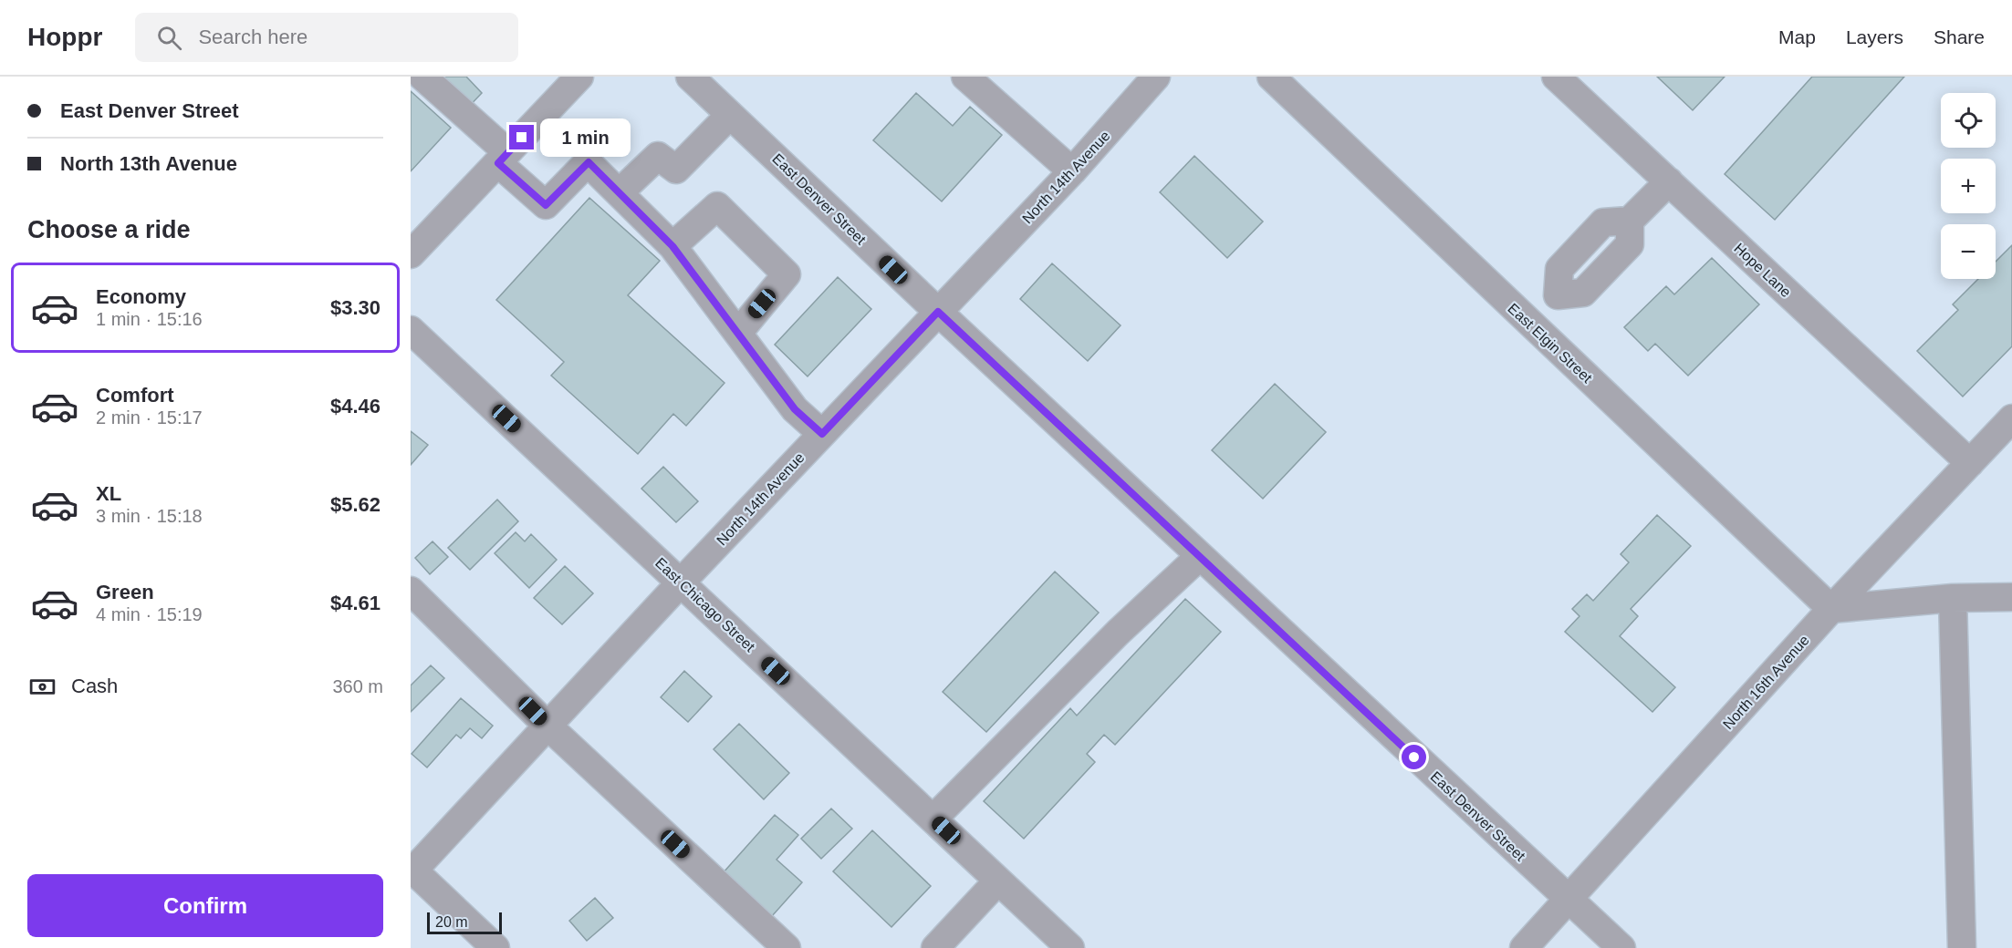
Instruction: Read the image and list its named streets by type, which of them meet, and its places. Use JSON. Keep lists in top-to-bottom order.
{
  "streets": {
    "street": [
      "North 14th Avenue",
      "East Denver Street",
      "Hope Lane",
      "East Elgin Street",
      "East Chicago Street",
      "North 16th Avenue"
    ]
  },
  "crossings": [
    ["North 14th Avenue", "East Denver Street"],
    ["North 14th Avenue", "East Chicago Street"],
    ["East Denver Street", "North 16th Avenue"],
    ["Hope Lane", "North 16th Avenue"],
    ["East Elgin Street", "North 16th Avenue"]
  ],
  "scale_bar": "20 m",
  "page": {
    "header": "Hoppr",
    "search": "Search here",
    "nav": ["Map", "Layers", "Share"],
    "banner": ["East Denver Street", "North 13th Avenue"],
    "map_buttons": ["+", "−"],
    "bubble": "1 min",
    "heading": "Choose a ride",
    "list": [
      {
        "name": "Economy",
        "note": "1 min · 15:16",
        "value": "$3.30"
      },
      {
        "name": "Comfort",
        "note": "2 min · 15:17",
        "value": "$4.46"
      },
      {
        "name": "XL",
        "note": "3 min · 15:18",
        "value": "$5.62"
      },
      {
        "name": "Green",
        "note": "4 min · 15:19",
        "value": "$4.61"
      }
    ],
    "pay": ["Cash", "360 m"],
    "buttons": "Confirm",
    "scale": "20 m"
  }
}
